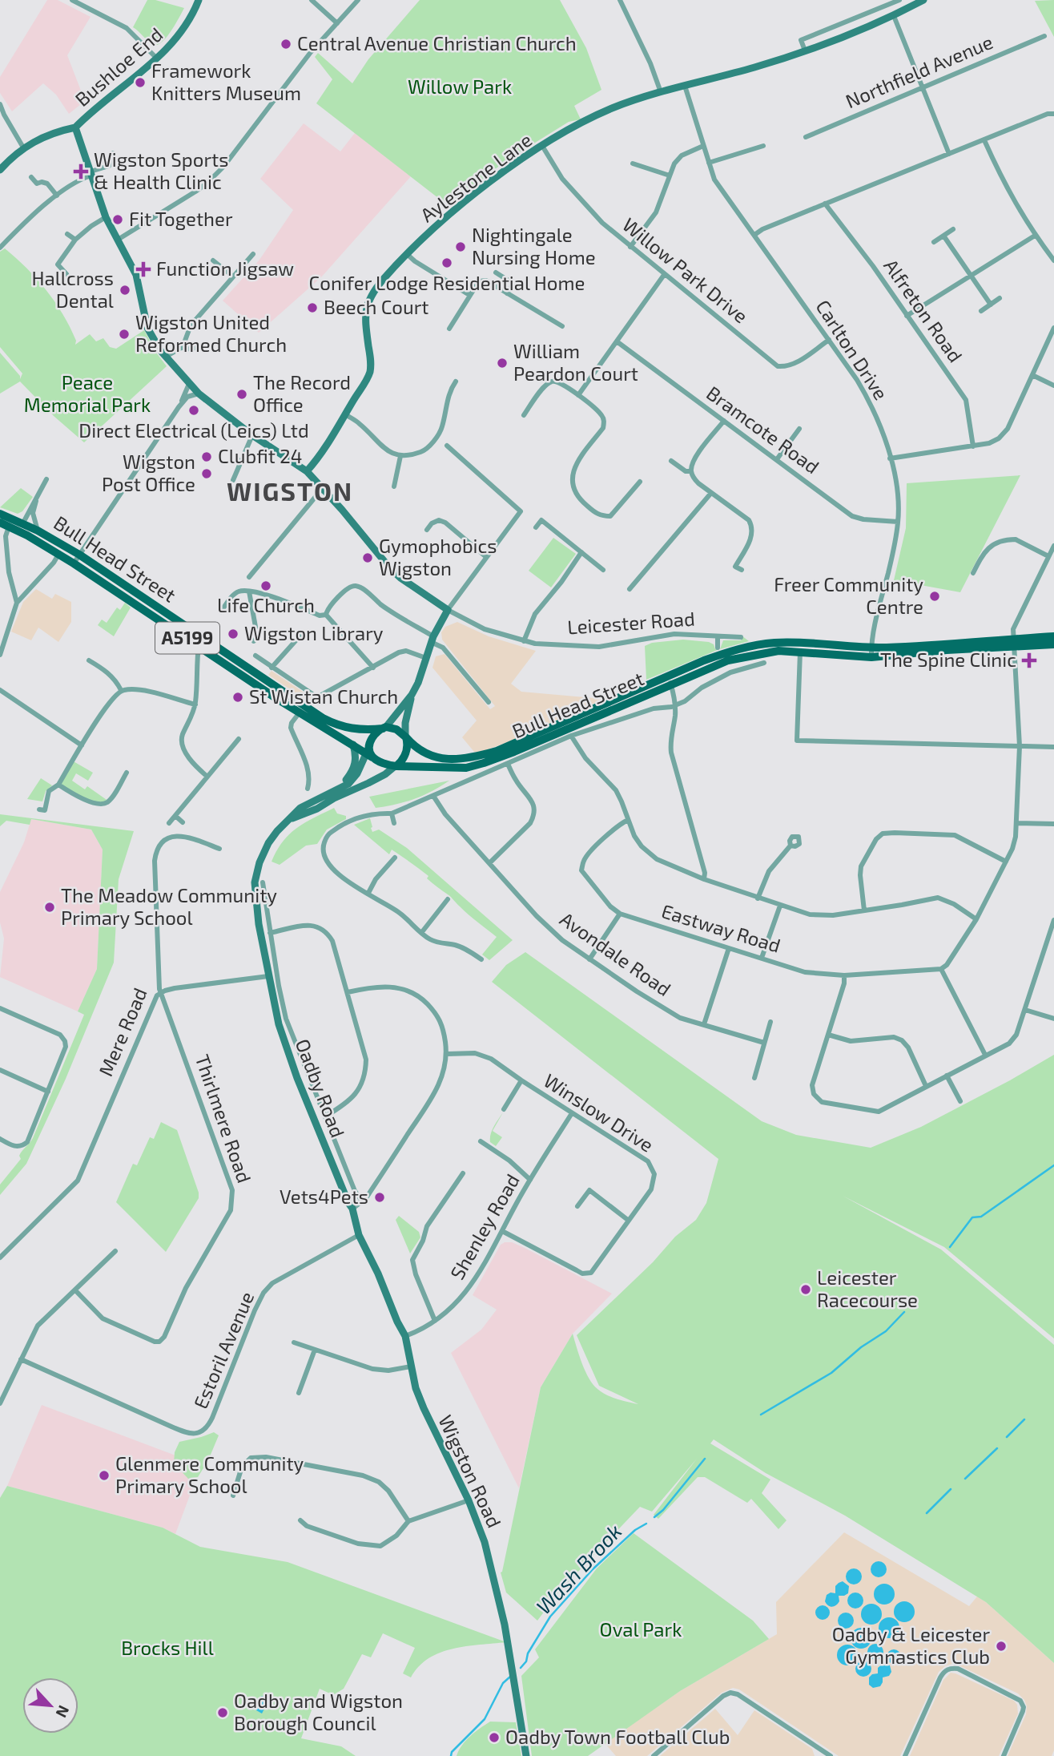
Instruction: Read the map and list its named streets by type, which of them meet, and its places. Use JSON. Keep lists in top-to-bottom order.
{
  "streets": {
    "main road": [
      "Bushloe End",
      "Aylestone Lane",
      "Bull Head Street",
      "Leicester Road",
      "A5199",
      "Oadby Road",
      "Wigston Road"
    ],
    "street": [
      "Northfield Avenue",
      "Willow Park Drive",
      "Alfreton Road",
      "Carlton Drive",
      "Bramcote Road",
      "Eastway Road",
      "Avondale Road",
      "Mere Road",
      "Winslow Drive",
      "Thirlmere Road",
      "Shenley Road",
      "Estoril Avenue"
    ]
  },
  "crossings": [
    ["Bushloe End", "Leicester Road"],
    ["Aylestone Lane", "Willow Park Drive"],
    ["Aylestone Lane", "Carlton Drive"],
    ["Aylestone Lane", "Leicester Road"],
    ["Willow Park Drive", "Carlton Drive"],
    ["Carlton Drive", "Bramcote Road"],
    ["Carlton Drive", "Bull Head Street"],
    ["Bull Head Street", "Oadby Road"],
    ["Mere Road", "Thirlmere Road"],
    ["Oadby Road", "Shenley Road"],
    ["Oadby Road", "Estoril Avenue"],
    ["Oadby Road", "Wigston Road"],
    ["Winslow Drive", "Shenley Road"]
  ],
  "districts": ["WIGSTON"],
  "water": ["Wash Brook"],
  "parks": [
    "Willow Park",
    "Peace Memorial Park",
    "Oval Park",
    "Brocks Hill"
  ],
  "places": {
    "other": [
      "Central Avenue Christian Church",
      "Framework Knitters Museum",
      "Fit Together",
      "Nightingale Nursing Home",
      "Conifer Lodge Residential Home",
      "Hallcross Dental",
      "Beech Court",
      "Wigston United Reformed Church",
      "William Peardon Court",
      "The Record Office",
      "Direct Electrical (Leics) Ltd",
      "Clubfit 24",
      "Wigston Post Office",
      "Gymophobics Wigston",
      "Life Church",
      "Freer Community Centre",
      "Wigston Library",
      "St Wistan Church",
      "The Meadow Community Primary School",
      "Vets4Pets",
      "Leicester Racecourse",
      "Glenmere Community Primary School",
      "Oadby & Leicester Gymnastics Club",
      "Oadby and Wigston Borough Council",
      "Oadby Town Football Club"
    ],
    "health": ["Wigston Sports & Health Clinic", "Function Jigsaw", "The Spine Clinic"]
  },
  "north": "bottom right"
}
